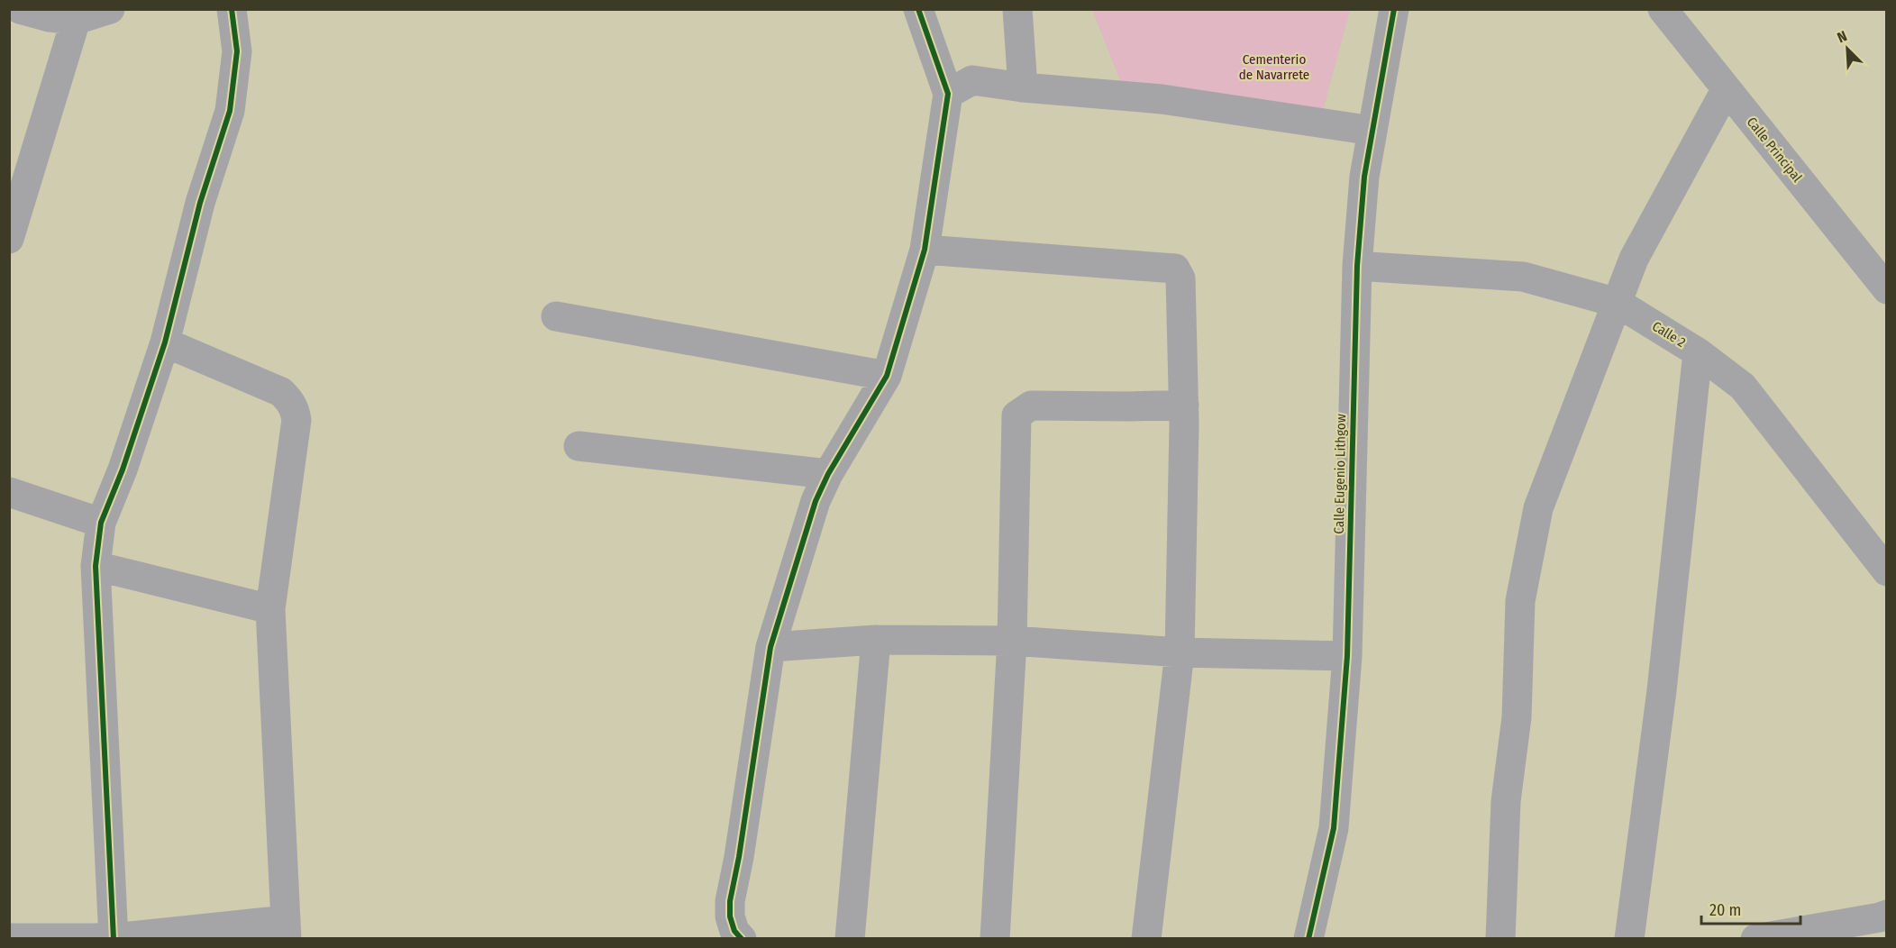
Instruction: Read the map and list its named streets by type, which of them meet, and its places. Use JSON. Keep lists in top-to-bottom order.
{
  "streets": {
    "street": ["Calle Principal", "Calle 2", "Calle Eugenio Lithgow"]
  },
  "crossings": [
    ["Calle 2", "Calle Eugenio Lithgow"]
  ],
  "parks": ["Cementerio de Navarrete"],
  "scale_bar": "20 m",
  "north": "top left"
}
